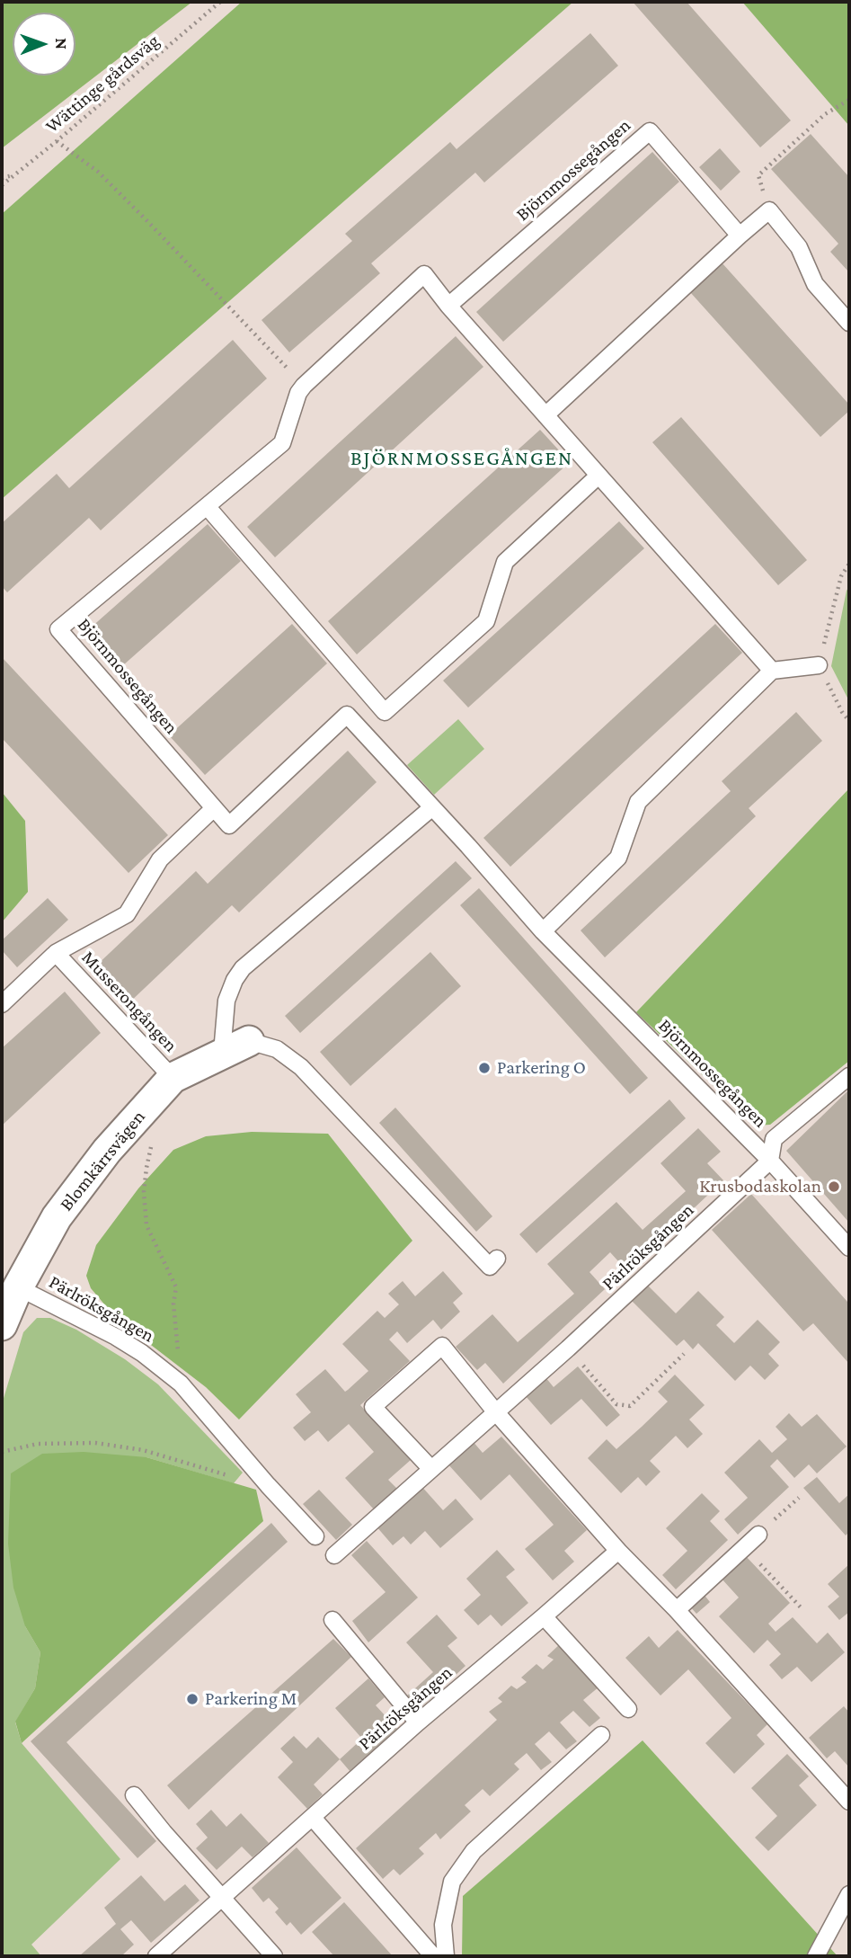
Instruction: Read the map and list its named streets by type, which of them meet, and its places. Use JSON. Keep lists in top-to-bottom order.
{
  "streets": {
    "street": ["Blomkärrsvägen"],
    "lane": ["Björnmossegången", "Musserongången", "Pärlröksgången"],
    "path": ["Wättinge gårdsväg"]
  },
  "crossings": [
    ["Björnmossegången", "Pärlröksgången"],
    ["Musserongången", "Blomkärrsvägen"],
    ["Blomkärrsvägen", "Pärlröksgången"]
  ],
  "districts": ["BJÖRNMOSSEGÅNGEN"],
  "places": ["Parkering O", "Krusbodaskolan", "Parkering M"],
  "north": "right"
}
